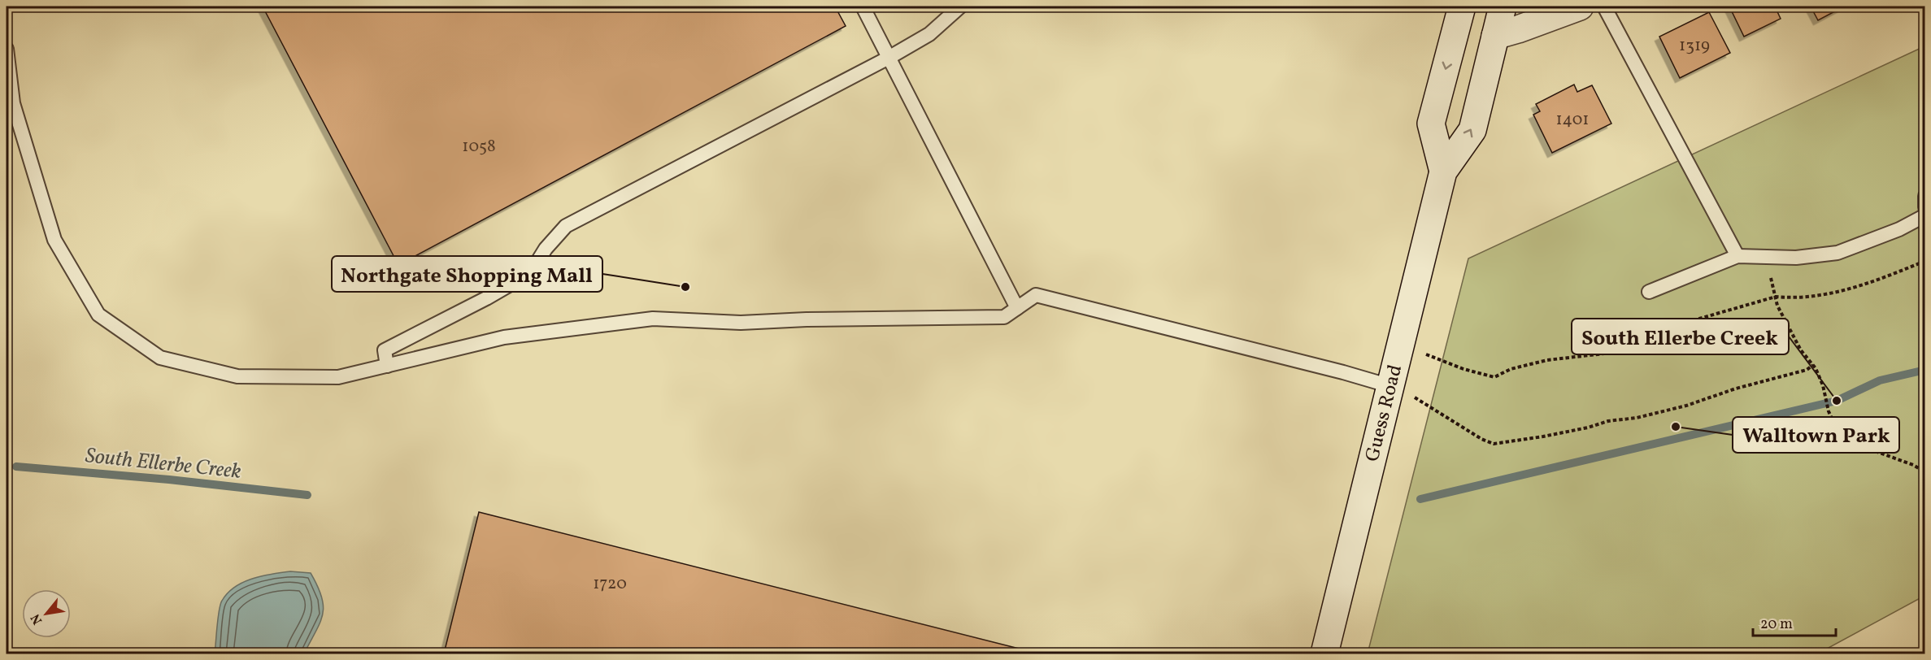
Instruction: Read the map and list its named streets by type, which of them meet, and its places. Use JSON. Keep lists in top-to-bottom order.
{
  "streets": {
    "main road": ["Guess Road"]
  },
  "water": ["South Ellerbe Creek"],
  "places": ["Northgate Shopping Mall", "South Ellerbe Creek", "Walltown Park"],
  "house_numbers": [
    "1319",
    "1401",
    "1058",
    "1720"
  ],
  "scale_bar": "20 m",
  "north": "bottom left"
}
